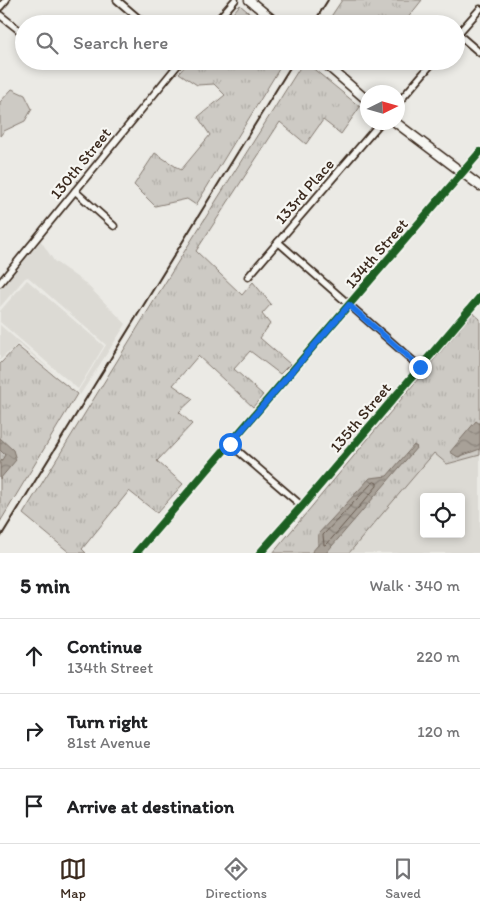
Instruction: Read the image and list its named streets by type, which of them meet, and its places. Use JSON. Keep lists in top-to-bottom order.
{
  "streets": {
    "street": [
      "130th Street",
      "133rd Place",
      "134th Street",
      "135th Street"
    ]
  },
  "north": "right",
  "page": {
    "search": "Search here",
    "heading": ["5 min", "Walk · 340 m"],
    "list": [
      ["Continue", "134th Street", "220 m"],
      ["Turn right", "81st Avenue", "120 m"],
      "Arrive at destination"
    ],
    "nav": ["Map", "Directions", "Saved"]
  }
}
